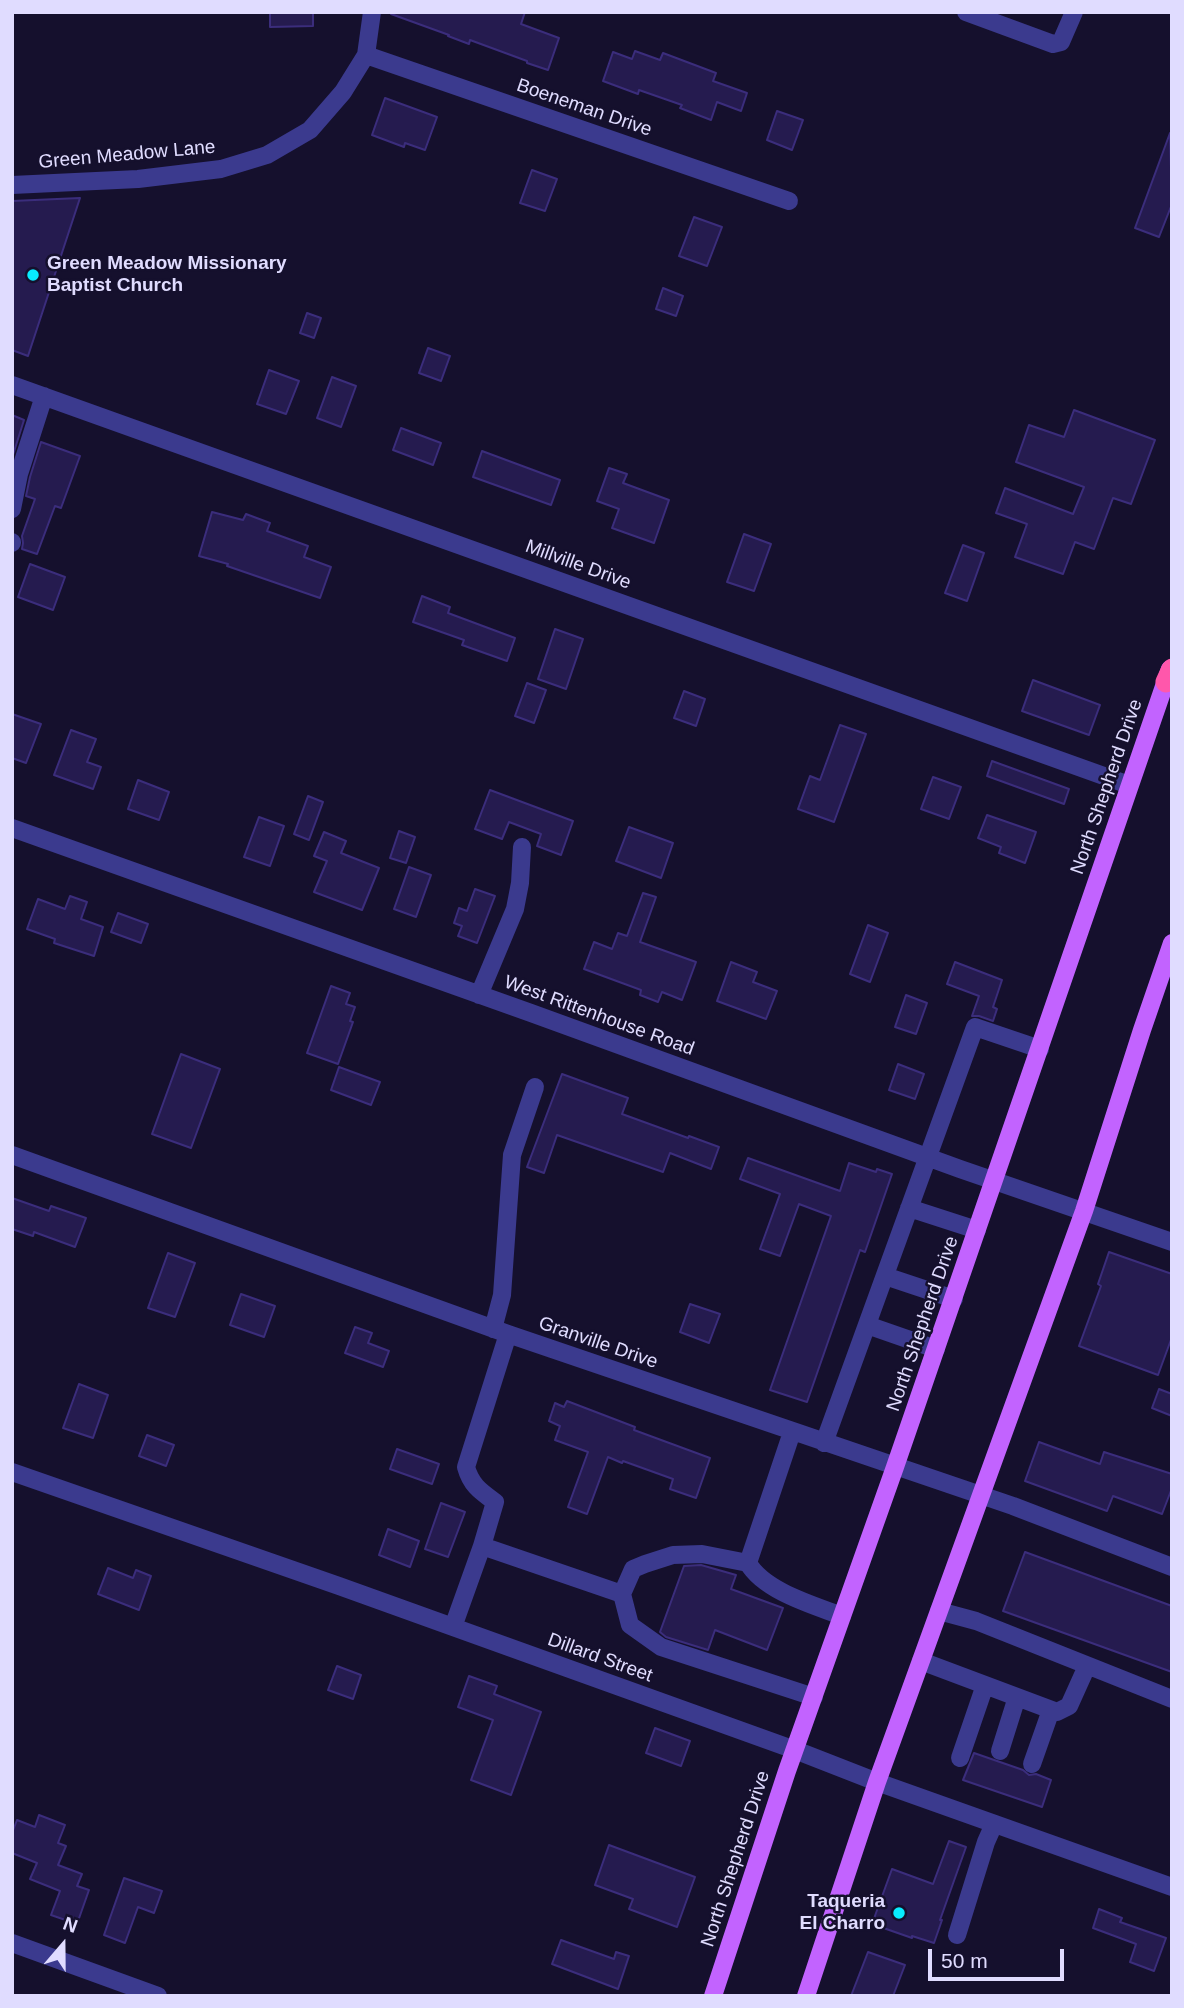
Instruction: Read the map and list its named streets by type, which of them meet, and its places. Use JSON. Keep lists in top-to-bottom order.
{
  "streets": {
    "main road": ["North Shepherd Drive"],
    "street": [
      "Boeneman Drive",
      "Green Meadow Lane",
      "Millville Drive",
      "West Rittenhouse Road",
      "Granville Drive",
      "Dillard Street"
    ]
  },
  "crossings": [
    ["Boeneman Drive", "Green Meadow Lane"],
    ["Millville Drive", "North Shepherd Drive"],
    ["North Shepherd Drive", "West Rittenhouse Road"],
    ["North Shepherd Drive", "Granville Drive"],
    ["North Shepherd Drive", "Dillard Street"]
  ],
  "places": ["Green Meadow Missionary Baptist Church", "Taqueria El Charro"],
  "scale_bar": "50 m",
  "north": "top"
}
